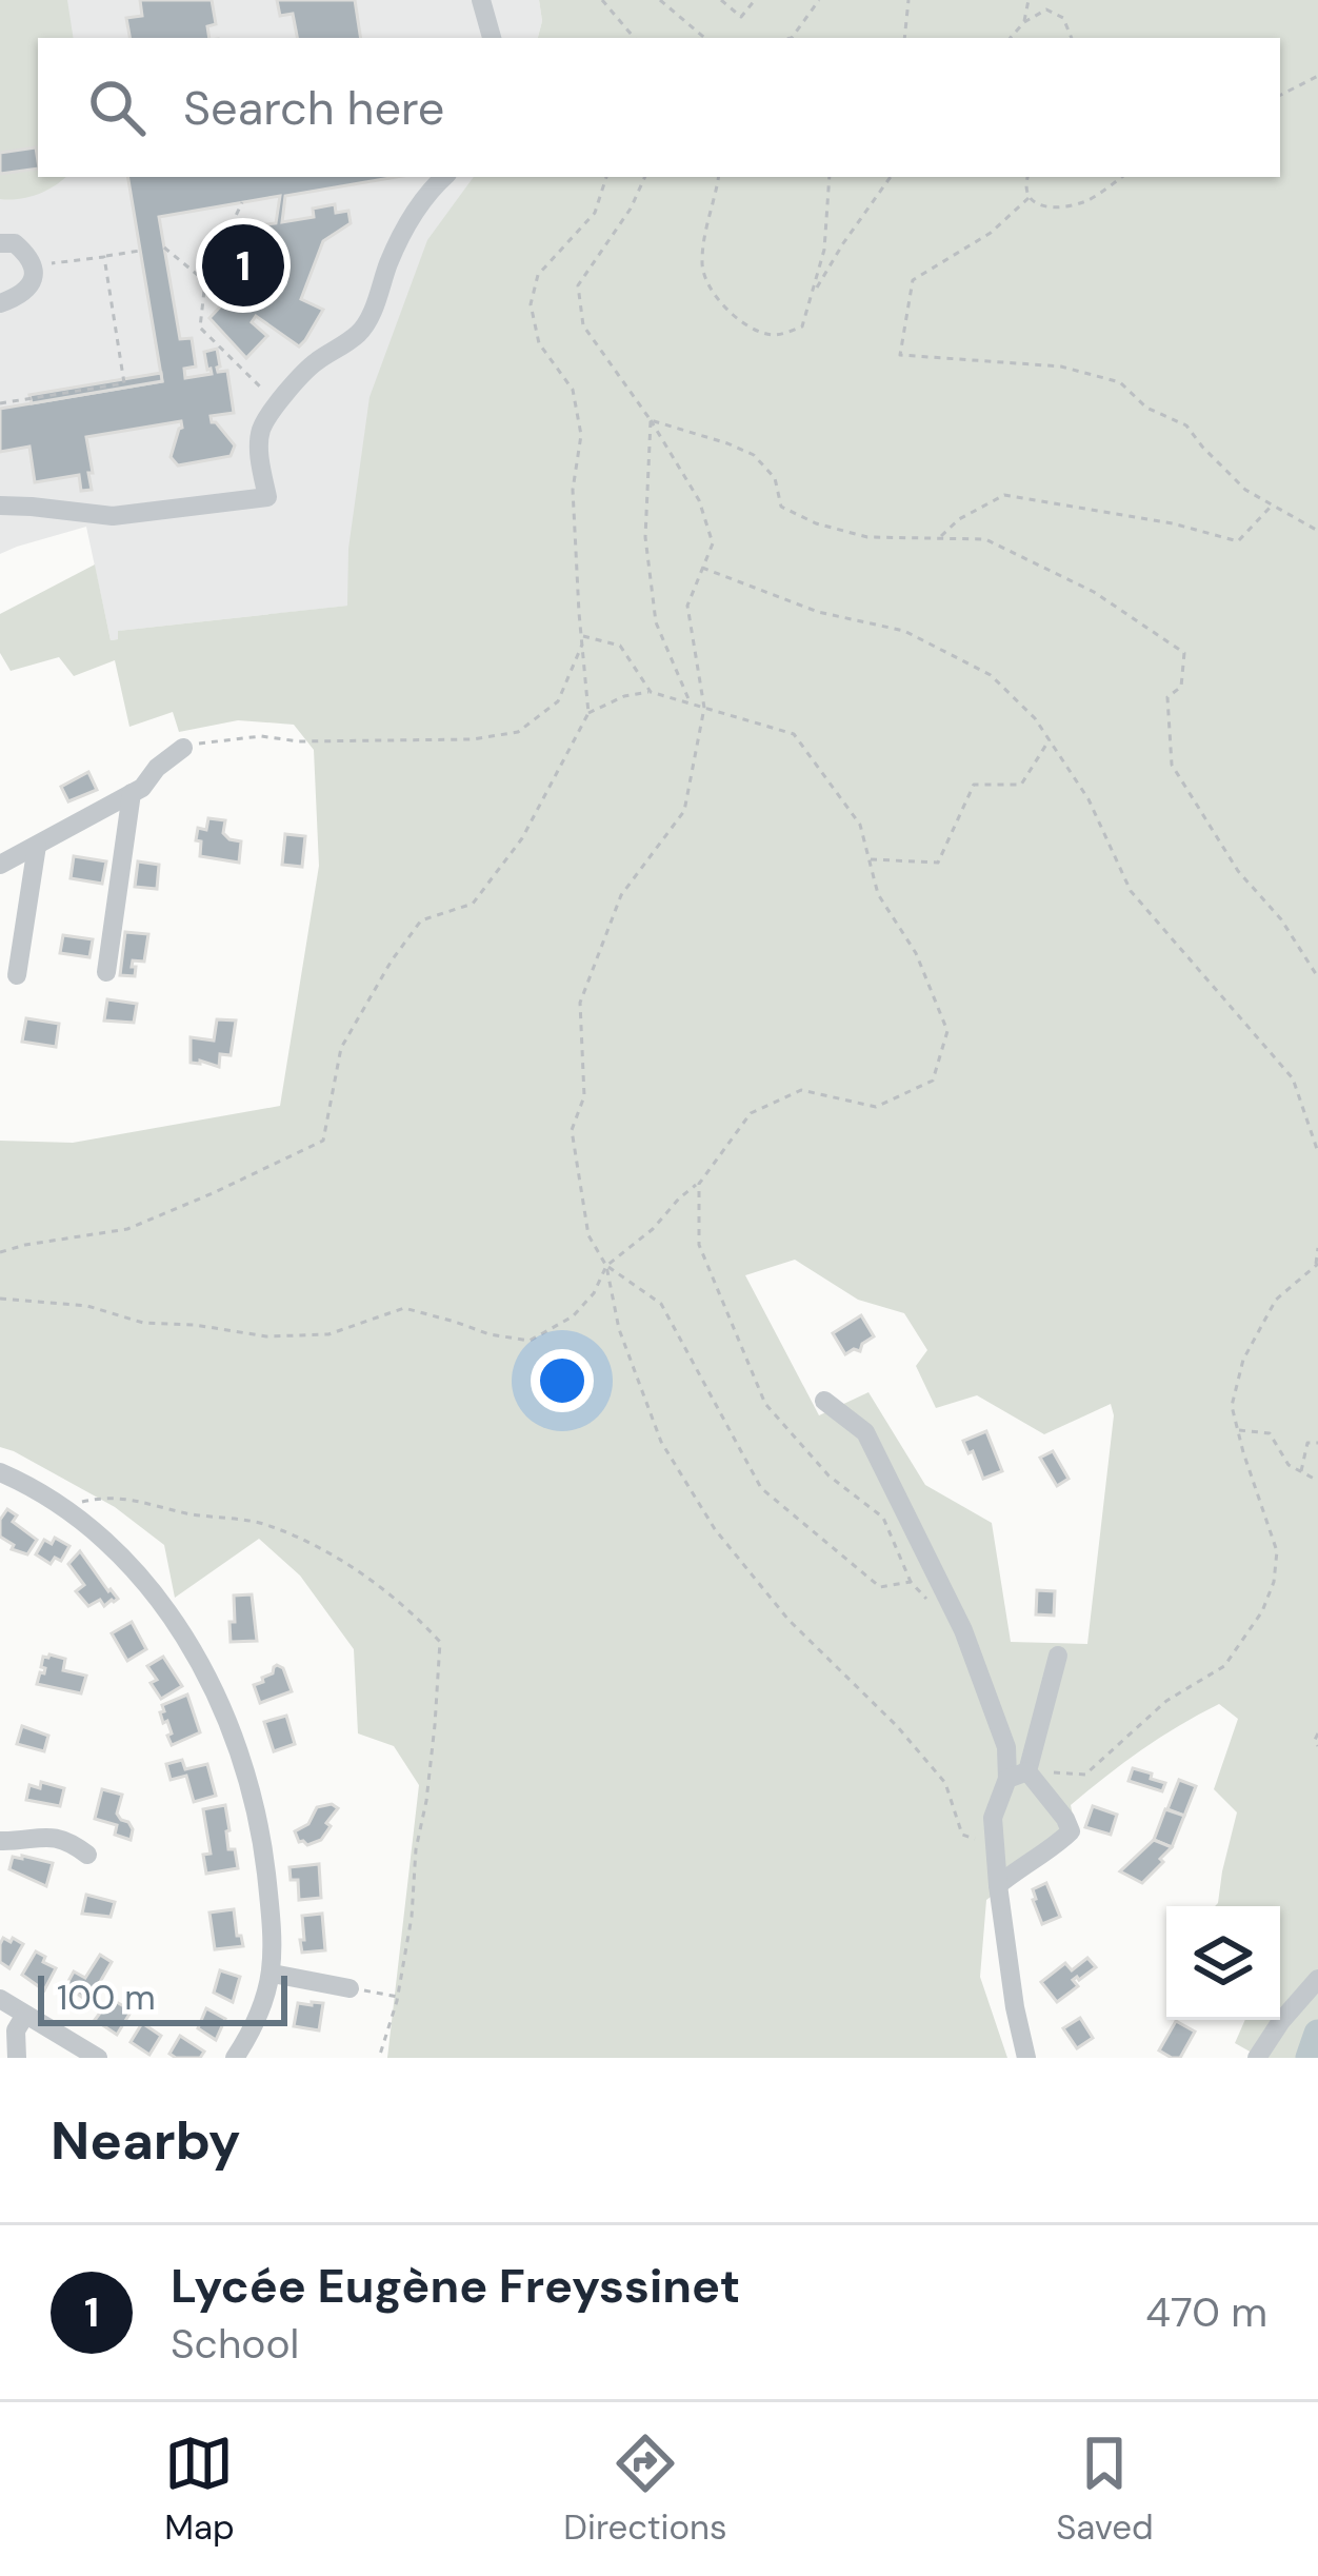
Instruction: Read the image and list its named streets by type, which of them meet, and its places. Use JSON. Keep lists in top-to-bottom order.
{
  "scale_bar": "100 m",
  "page": {
    "search": "Search here",
    "pins": "1",
    "scale": "100 m",
    "heading": "Nearby",
    "list": [
      {
        "mark": "1",
        "name": "Lycée Eugène Freyssinet",
        "note": "School",
        "value": "470 m"
      }
    ],
    "nav": ["Map", "Directions", "Saved"]
  }
}
